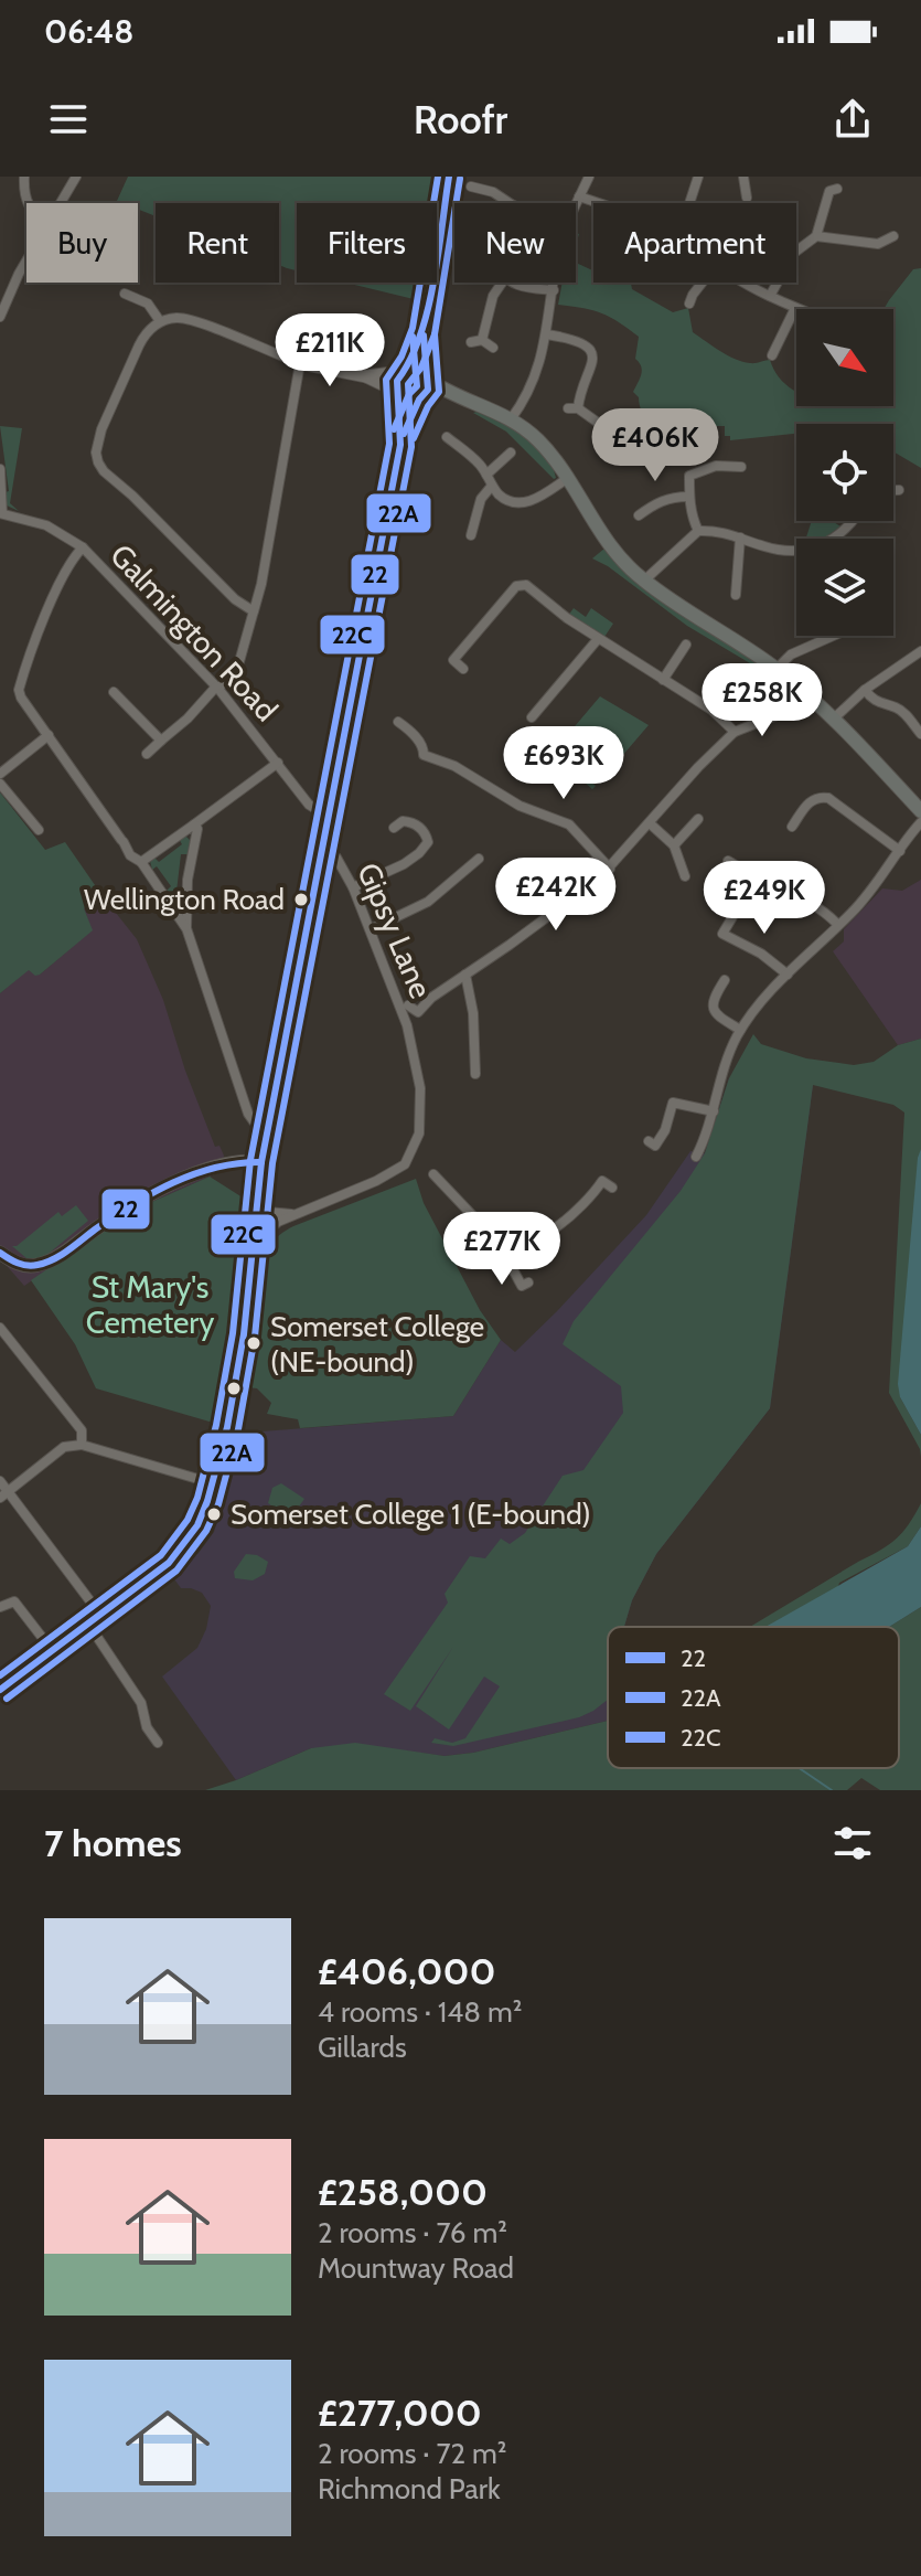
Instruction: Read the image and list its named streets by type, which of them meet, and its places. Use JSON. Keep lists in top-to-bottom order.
{
  "streets": {
    "street": ["Galmington Road", "Gipsy Lane"]
  },
  "parks": ["St Mary's Cemetery"],
  "places": ["Wellington Road", "Somerset College (NE-bound)", "Somerset College 1 (E-bound)"],
  "lines": ["transit line 22", "transit line 22C", "transit line 22A"],
  "legend": ["22", "22A", "22C"],
  "north": "bottom right",
  "page": {
    "status": "06:48",
    "header": "Roofr",
    "chip": [
      "Buy",
      "Rent",
      "Filters",
      "New",
      "Apartment"
    ],
    "price": [
      "£211K",
      "£406K",
      "£258K",
      "£693K",
      "£242K",
      "£249K",
      "£277K"
    ],
    "heading": "7 homes",
    "list": [
      {
        "name": "£406,000",
        "note": "4 rooms · 148 m² · Gillards"
      },
      {
        "name": "£258,000",
        "note": "2 rooms · 76 m² · Mountway Road"
      },
      {
        "name": "£277,000",
        "note": "2 rooms · 72 m² · Richmond Park"
      }
    ]
  }
}
